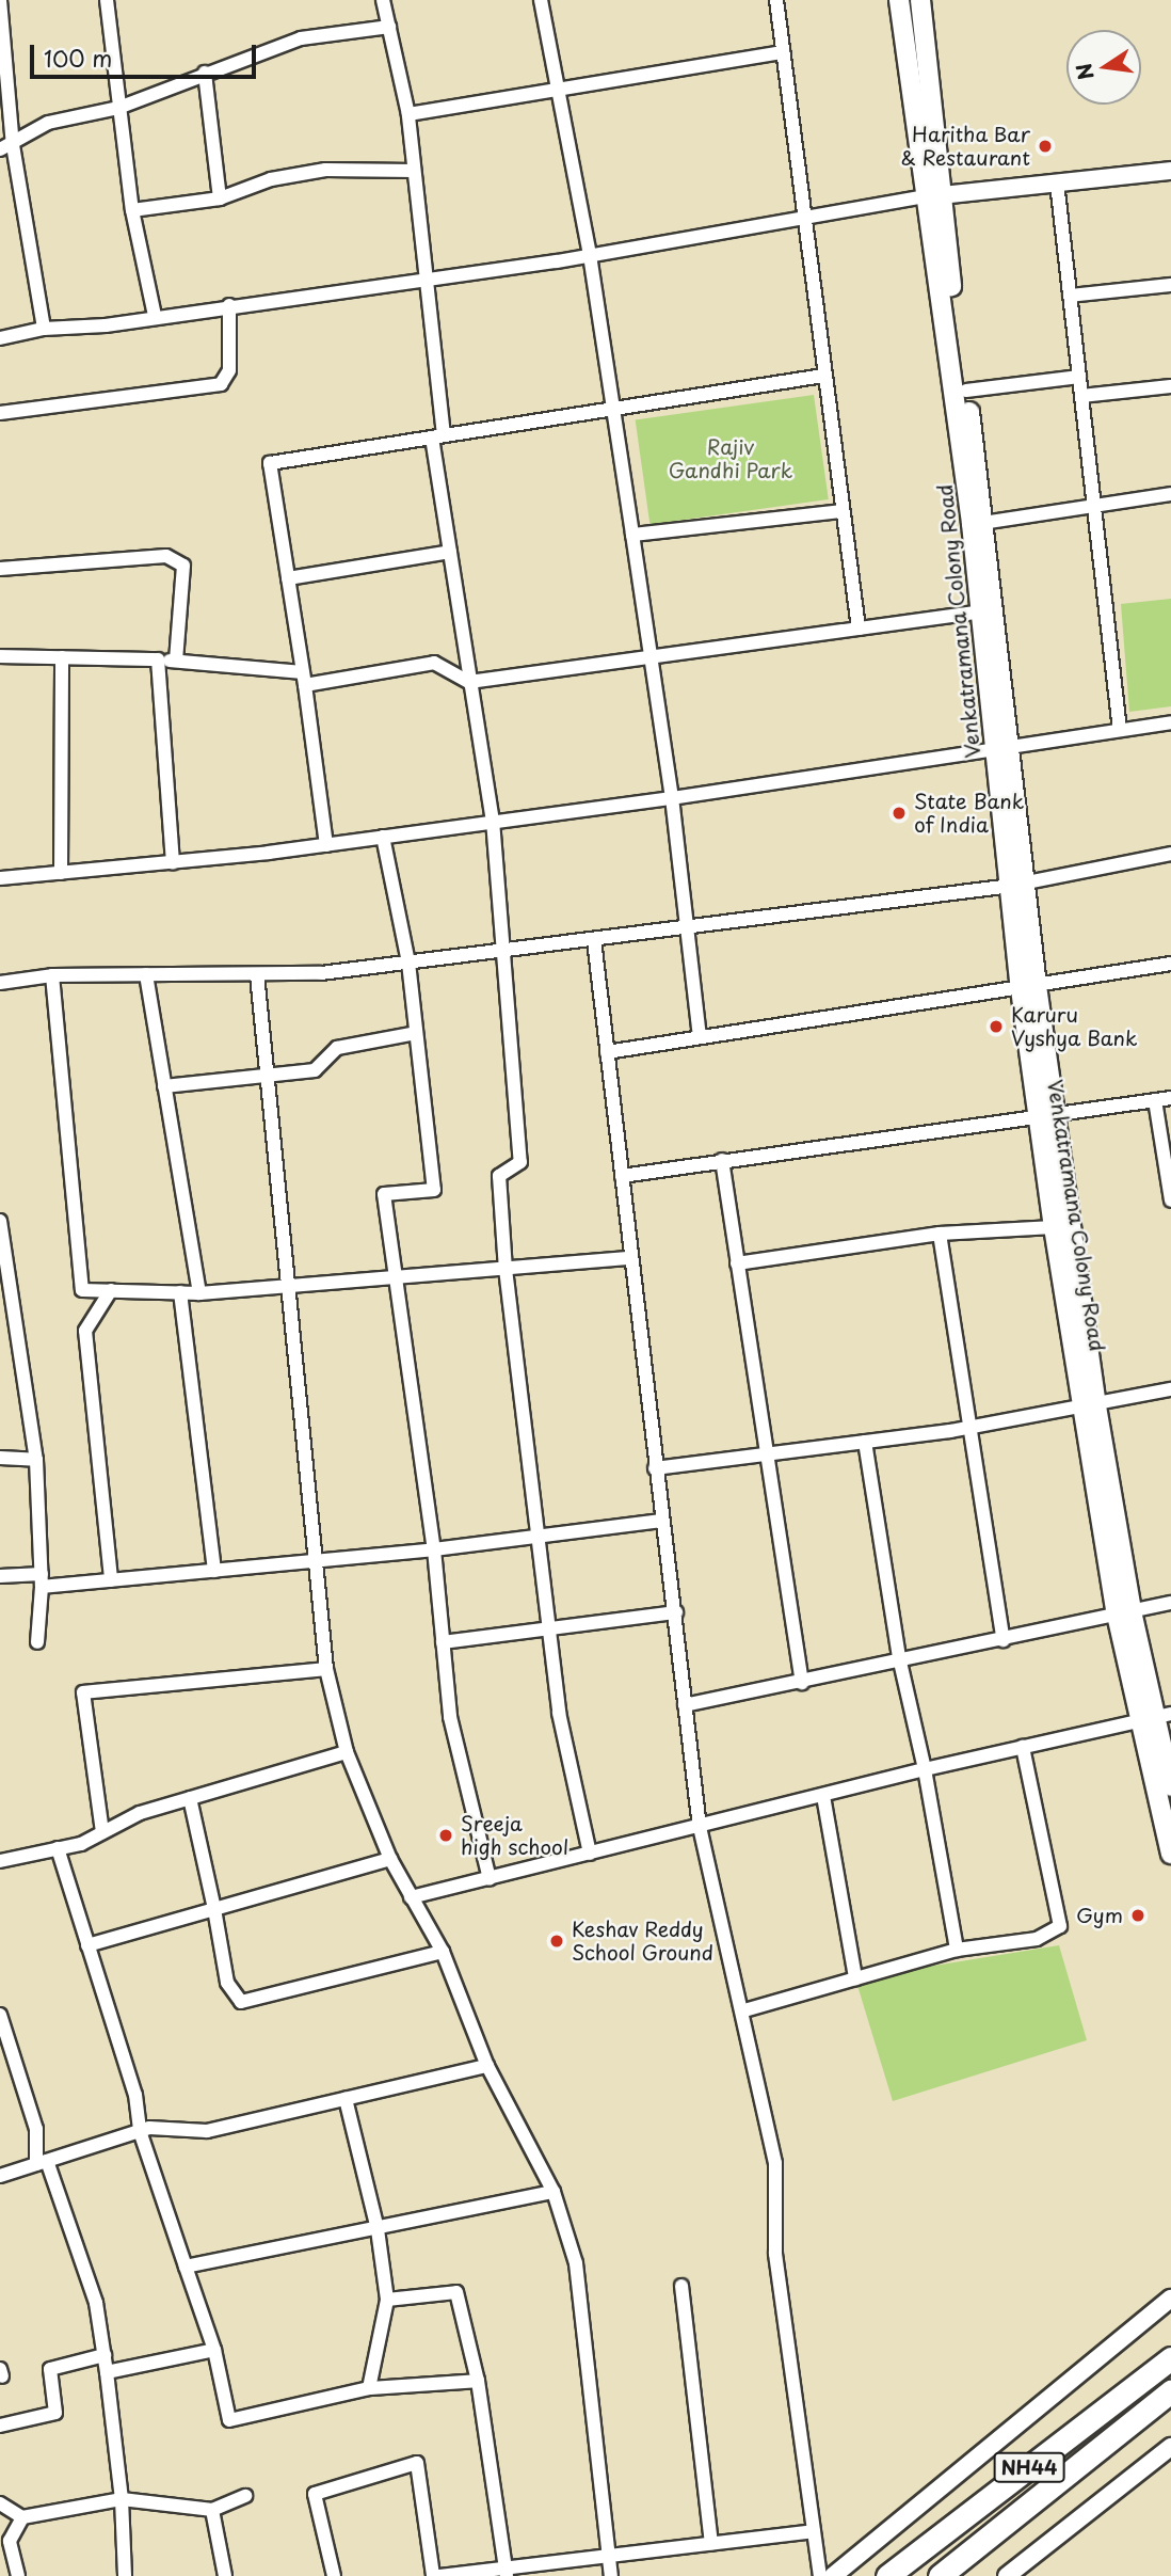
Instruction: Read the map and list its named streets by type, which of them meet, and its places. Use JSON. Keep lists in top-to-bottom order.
{
  "streets": {
    "highway": ["NH44"],
    "main road": ["Venkatramana Colony Road"]
  },
  "parks": ["Rajiv Gandhi Park"],
  "places": [
    "Haritha Bar & Restaurant",
    "State Bank of India",
    "Karuru Vyshya Bank",
    "Sreeja high school",
    "Gym",
    "Keshav Reddy School Ground"
  ],
  "scale_bar": "100 m",
  "north": "left"
}
